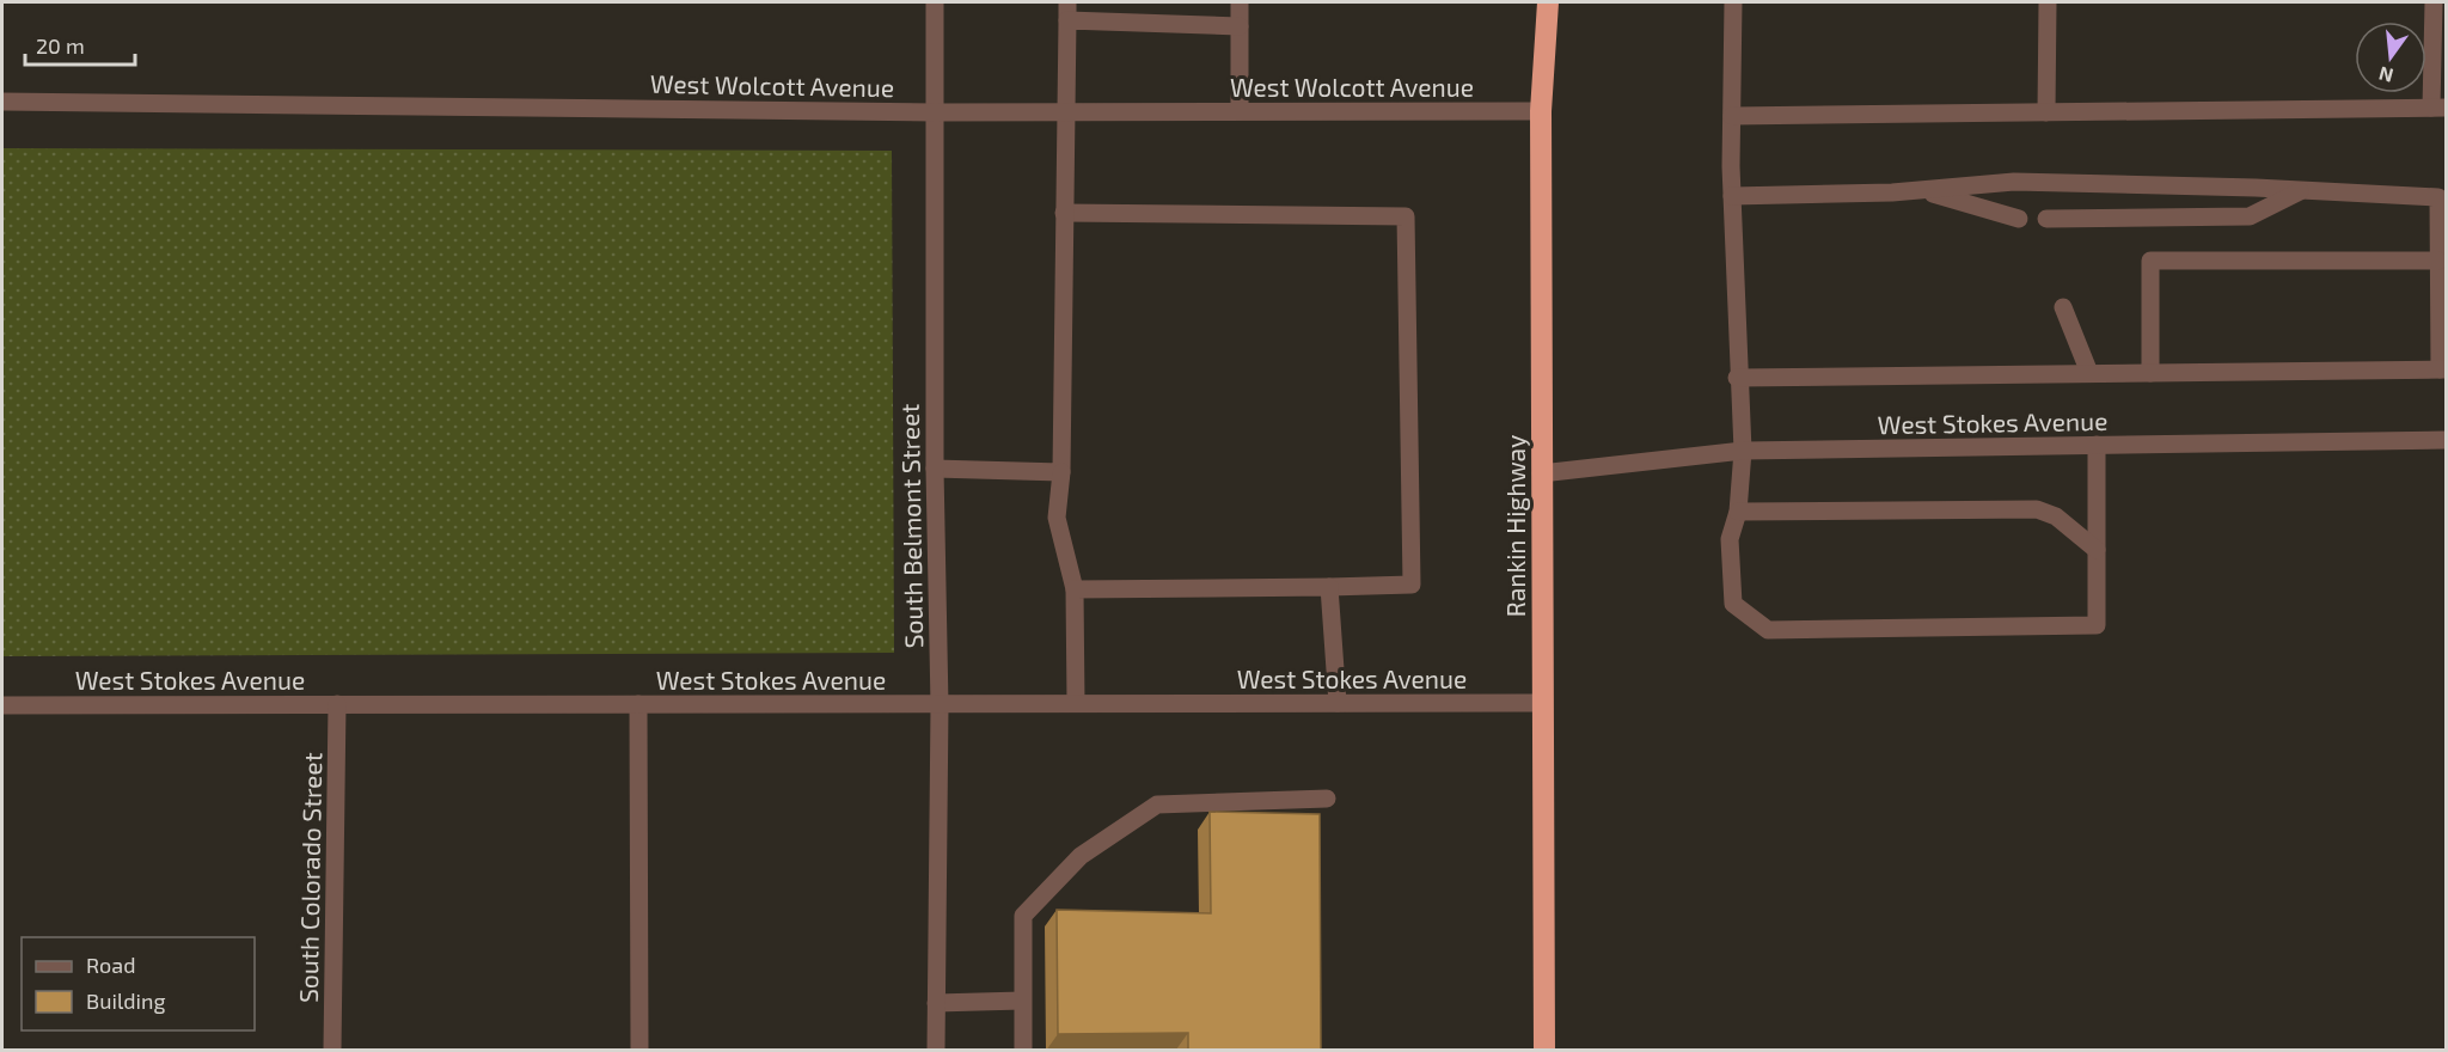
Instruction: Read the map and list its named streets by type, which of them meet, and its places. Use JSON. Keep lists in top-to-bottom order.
{
  "streets": {
    "highway": ["Rankin Highway"],
    "street": [
      "West Wolcott Avenue",
      "West Stokes Avenue",
      "South Belmont Street",
      "South Colorado Street"
    ]
  },
  "crossings": [
    ["West Wolcott Avenue", "South Belmont Street"],
    ["West Wolcott Avenue", "Rankin Highway"],
    ["West Stokes Avenue", "South Belmont Street"],
    ["West Stokes Avenue", "Rankin Highway"],
    ["West Stokes Avenue", "South Colorado Street"]
  ],
  "legend": ["Road", "Building"],
  "scale_bar": "20 m",
  "north": "bottom"
}
